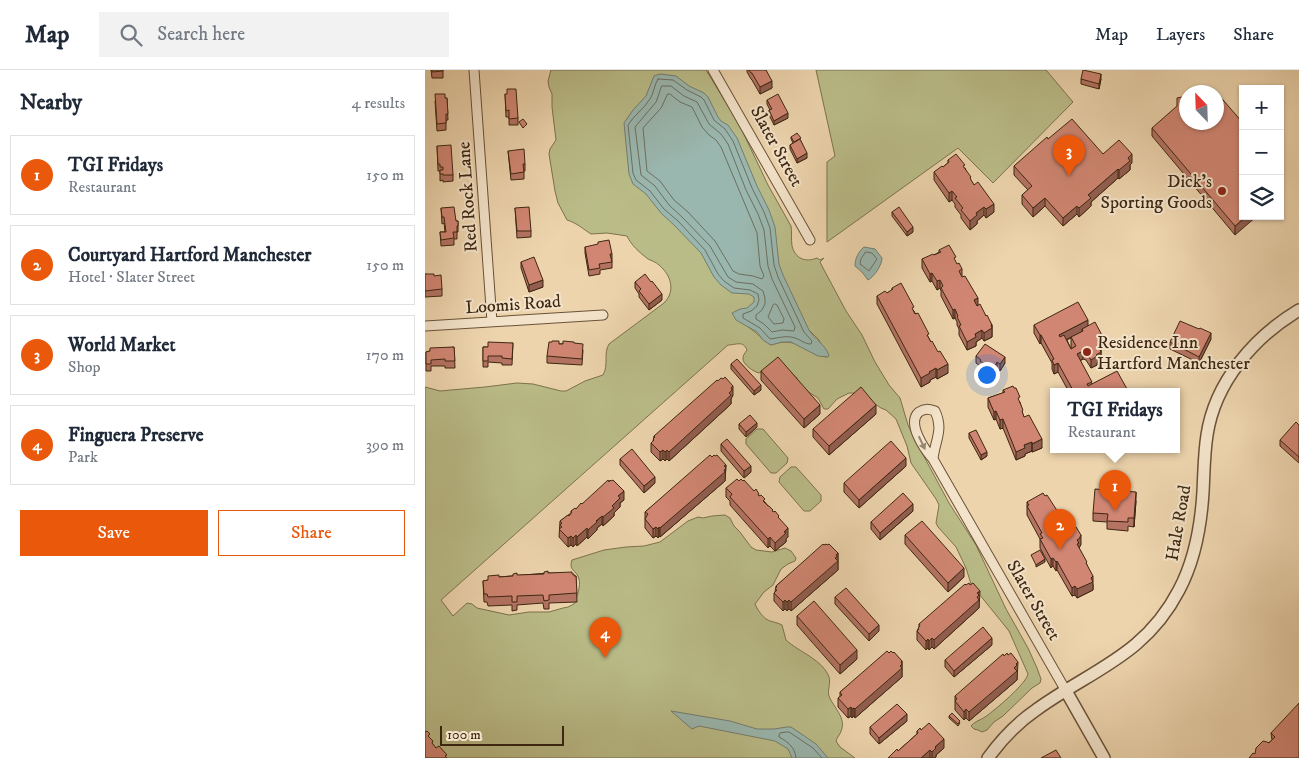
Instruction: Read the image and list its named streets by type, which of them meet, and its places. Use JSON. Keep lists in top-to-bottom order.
{
  "streets": {
    "street": [
      "Slater Street",
      "Red Rock Lane",
      "Loomis Road",
      "Hale Road"
    ]
  },
  "crossings": [
    ["Slater Street", "Hale Road"],
    ["Red Rock Lane", "Loomis Road"]
  ],
  "places": ["Dick's Sporting Goods", "Residence Inn Hartford Manchester"],
  "scale_bar": "100 m",
  "north": "top left",
  "page": {
    "header": "Map",
    "search": "Search here",
    "nav": ["Map", "Layers", "Share"],
    "heading": ["Nearby", "4 results"],
    "map_buttons": ["+", "−"],
    "list": [
      {
        "mark": "1",
        "name": "TGI Fridays",
        "note": "Restaurant",
        "value": "150 m"
      },
      {
        "mark": "2",
        "name": "Courtyard Hartford Manchester",
        "note": "Hotel · Slater Street",
        "value": "150 m"
      },
      {
        "mark": "3",
        "name": "World Market",
        "note": "Shop",
        "value": "170 m"
      },
      {
        "mark": "4",
        "name": "Finguera Preserve",
        "note": "Park",
        "value": "390 m"
      }
    ],
    "pins": [
      "3",
      "1",
      "2",
      "4"
    ],
    "popup": ["TGI Fridays", "Restaurant"],
    "buttons": ["Save", "Share"],
    "scale": "100 m"
  }
}
